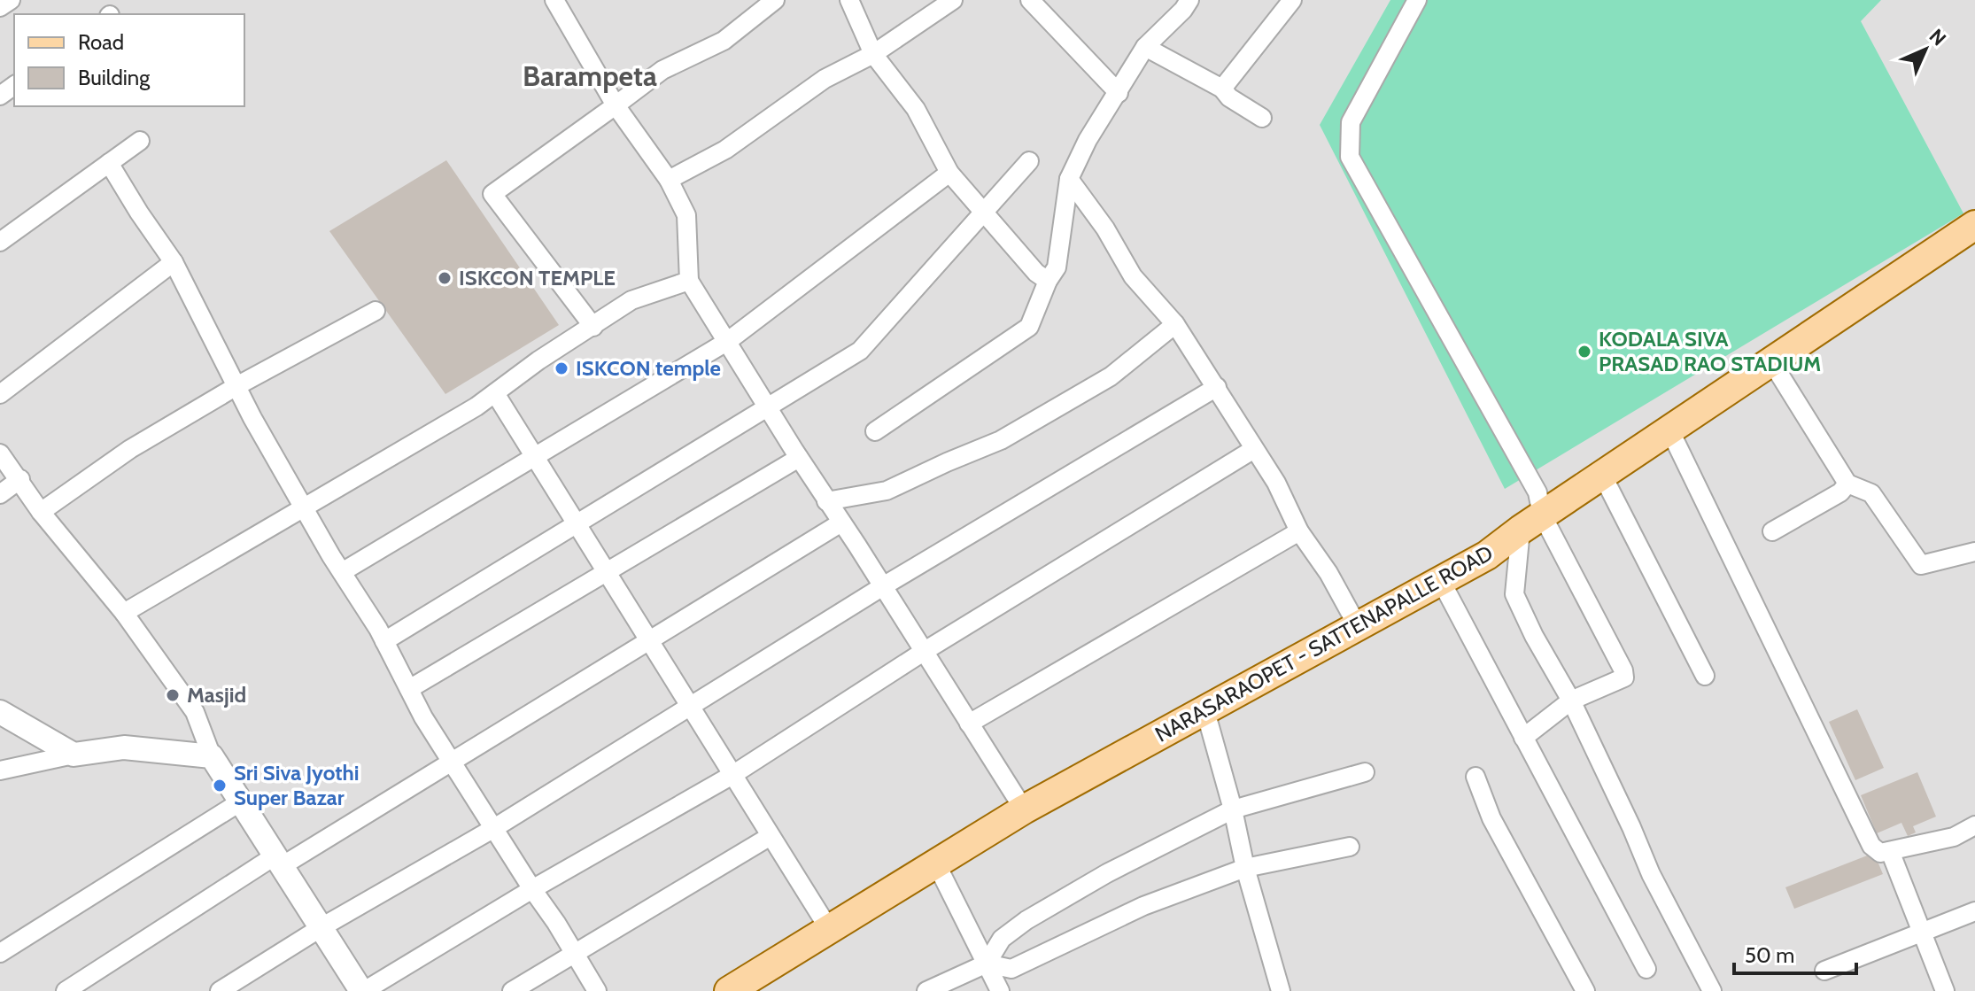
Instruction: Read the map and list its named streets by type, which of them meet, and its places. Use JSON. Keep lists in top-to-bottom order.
{
  "streets": {
    "main road": ["NARASARAOPET - SATTENAPALLE ROAD"]
  },
  "districts": ["Barampeta"],
  "places": [
    "ISKCON TEMPLE",
    "KODALA SIVA PRASAD RAO STADIUM",
    "ISKCON temple",
    "Masjid",
    "Sri Siva Jyothi Super Bazar"
  ],
  "legend": ["Road", "Building"],
  "scale_bar": "50 m",
  "north": "top right"
}
